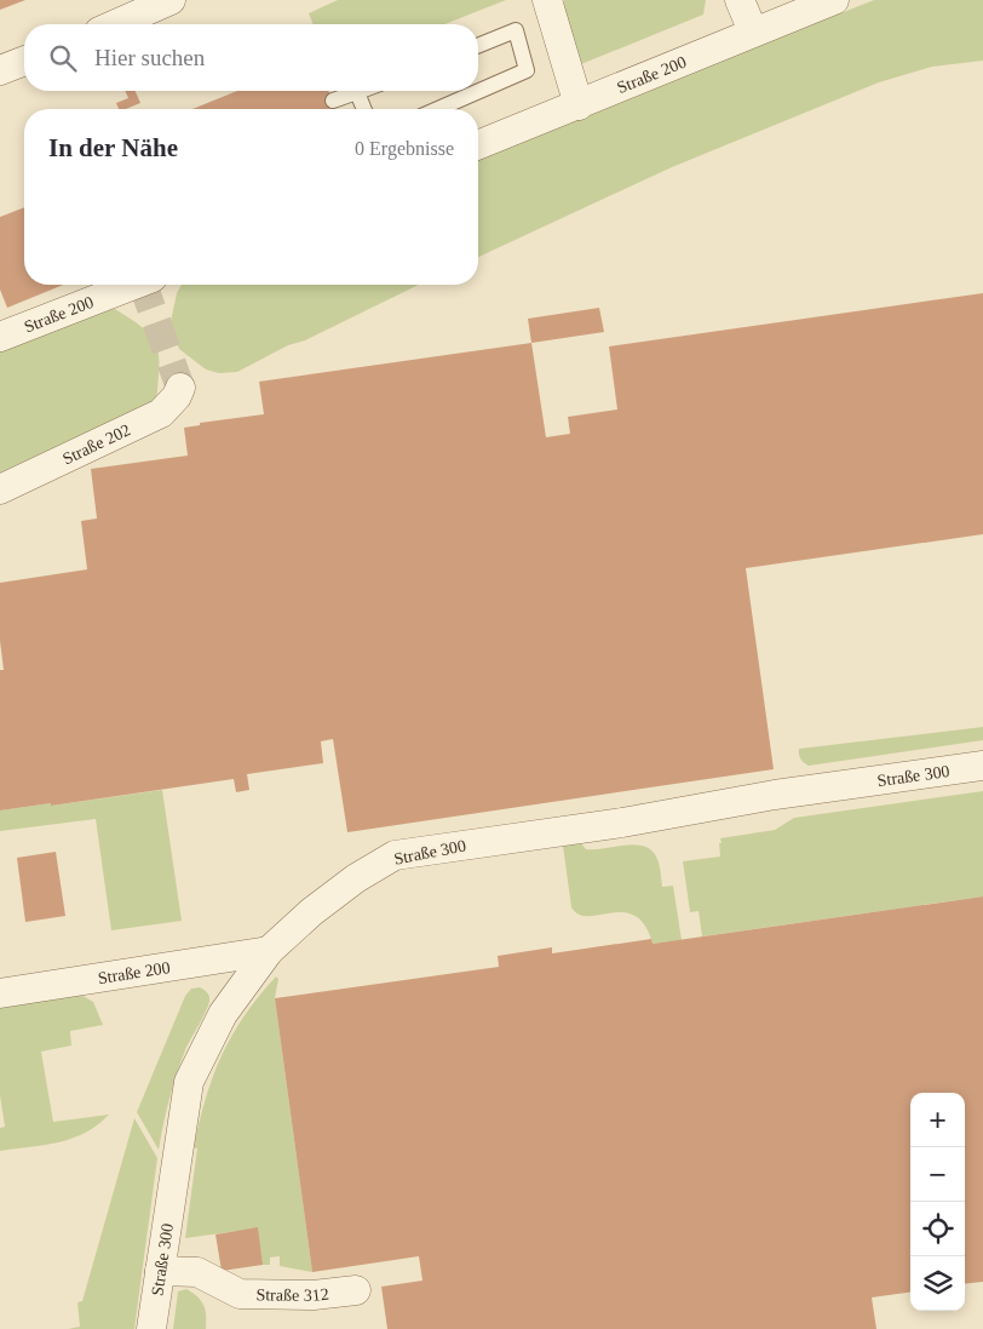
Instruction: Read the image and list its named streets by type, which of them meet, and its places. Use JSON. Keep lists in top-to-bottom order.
{
  "streets": {
    "street": [
      "Straße 200",
      "Straße 202",
      "Straße 300",
      "Straße 312"
    ]
  },
  "crossings": [
    ["Straße 200", "Straße 300"],
    ["Straße 300", "Straße 312"]
  ],
  "page": {
    "search": "Hier suchen",
    "heading": ["In der Nähe", "0 Ergebnisse"],
    "map_buttons": ["+", "−"]
  }
}
